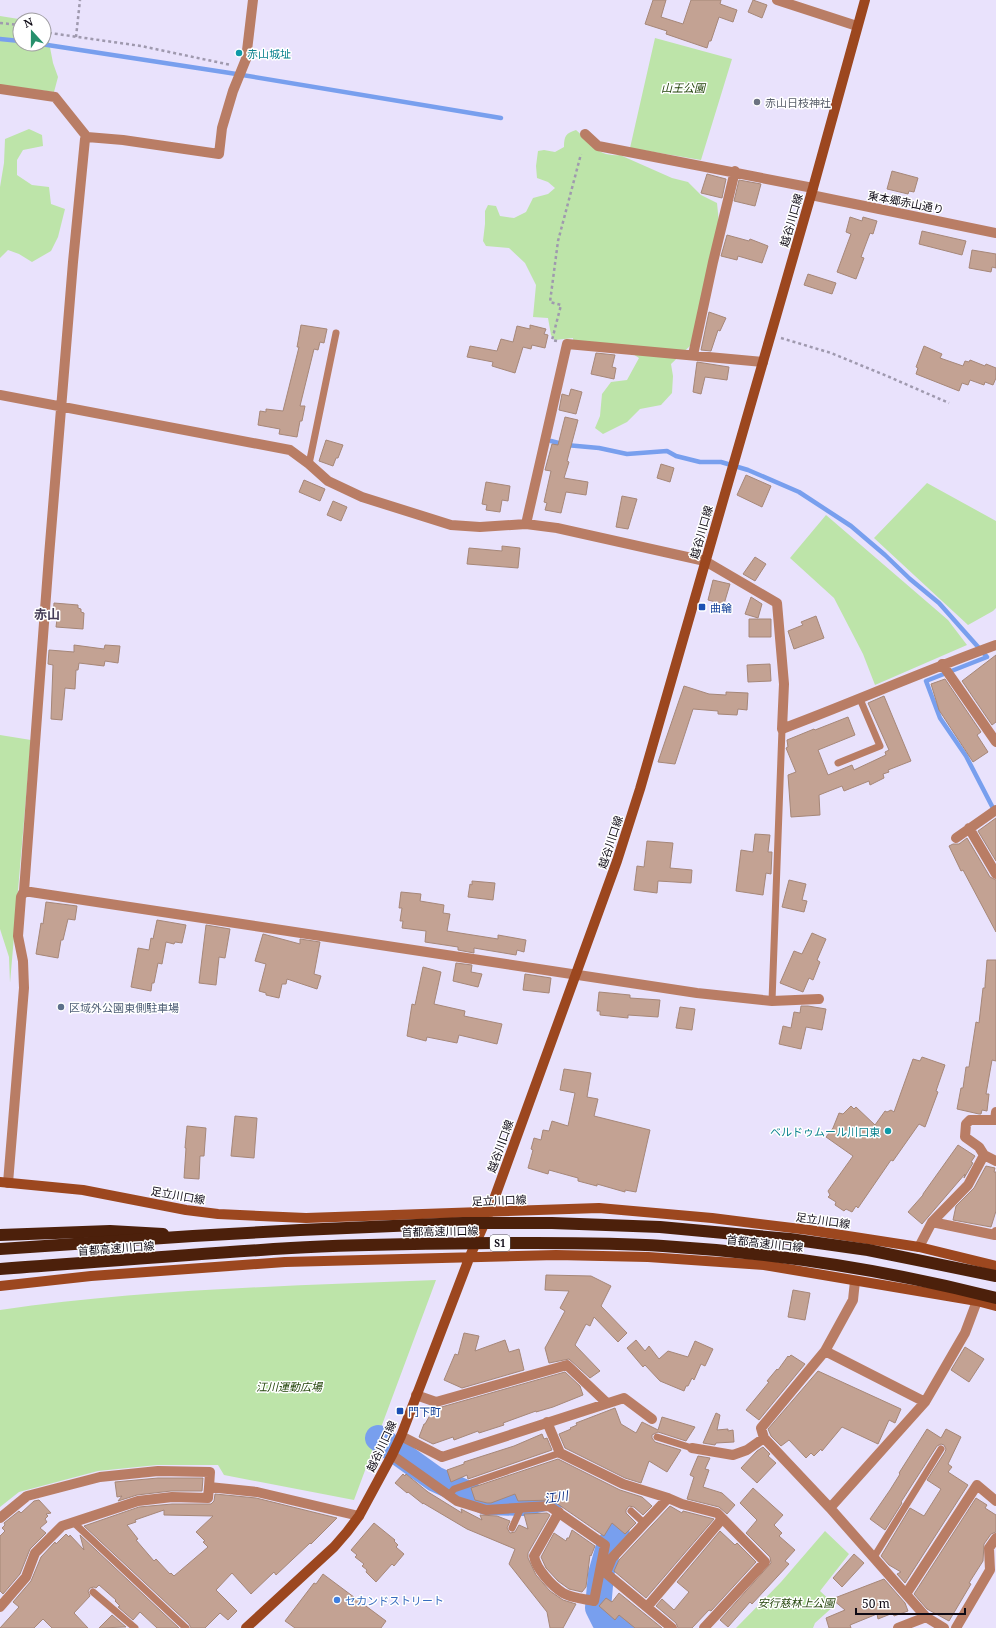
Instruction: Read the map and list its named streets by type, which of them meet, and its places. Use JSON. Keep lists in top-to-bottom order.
{
  "streets": {
    "highway": ["首都高速川口線", "S1"],
    "main road": ["越谷川口線", "足立川口線"],
    "street": ["東本郷赤山通り"]
  },
  "crossings": [
    ["東本郷赤山通り", "越谷川口線"],
    ["越谷川口線", "足立川口線"]
  ],
  "districts": ["赤山"],
  "water": ["江川"],
  "parks": ["山王公園", "江川運動広場", "安行慈林上公園"],
  "places": {
    "other": [
      "赤山城址",
      "赤山日枝神社",
      "区域外公園東側駐車場",
      "ベルドゥムール川口東",
      "セカンドストリート"
    ],
    "transit": ["曲輪", "門下町"]
  },
  "scale_bar": "50 m",
  "north": "top"
}
